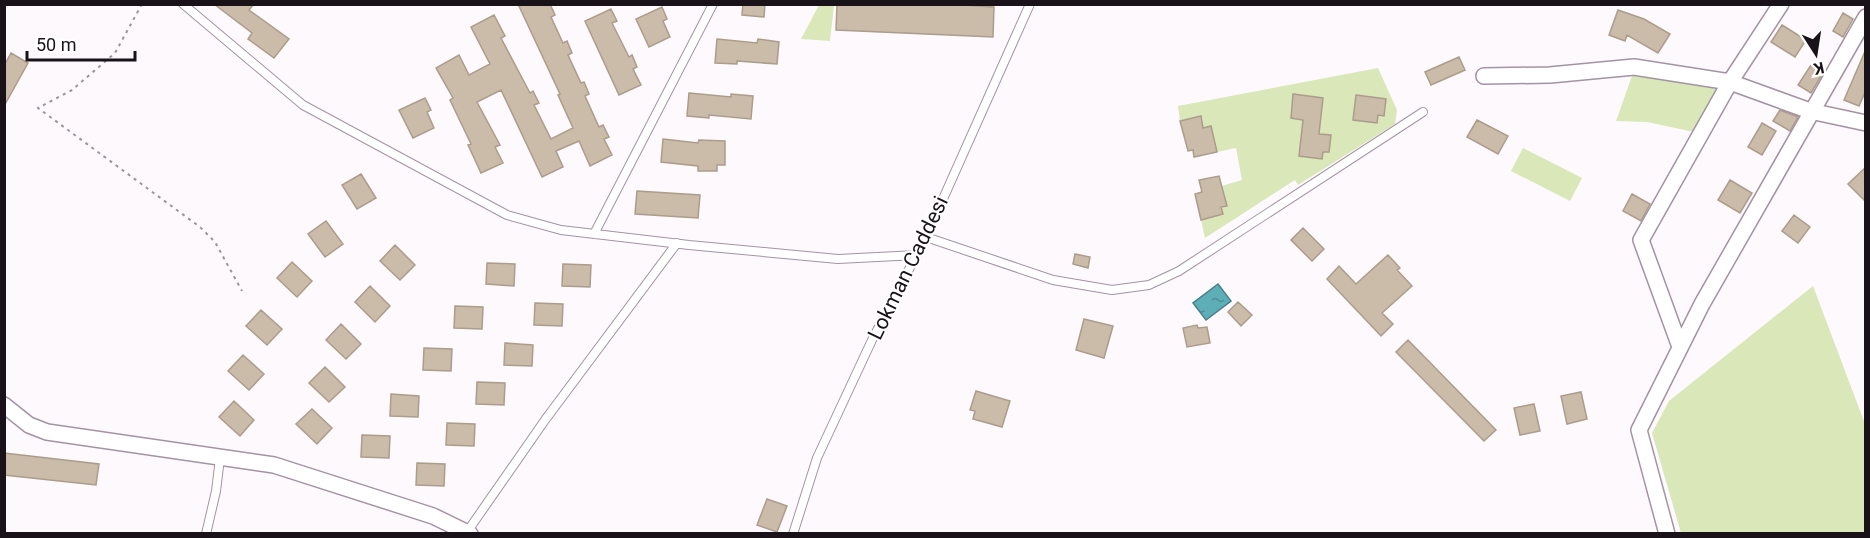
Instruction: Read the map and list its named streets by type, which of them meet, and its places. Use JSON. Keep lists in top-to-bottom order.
{
  "streets": {
    "lane": ["Lokman Caddesi"]
  },
  "scale_bar": "50 m",
  "north": "bottom"
}
